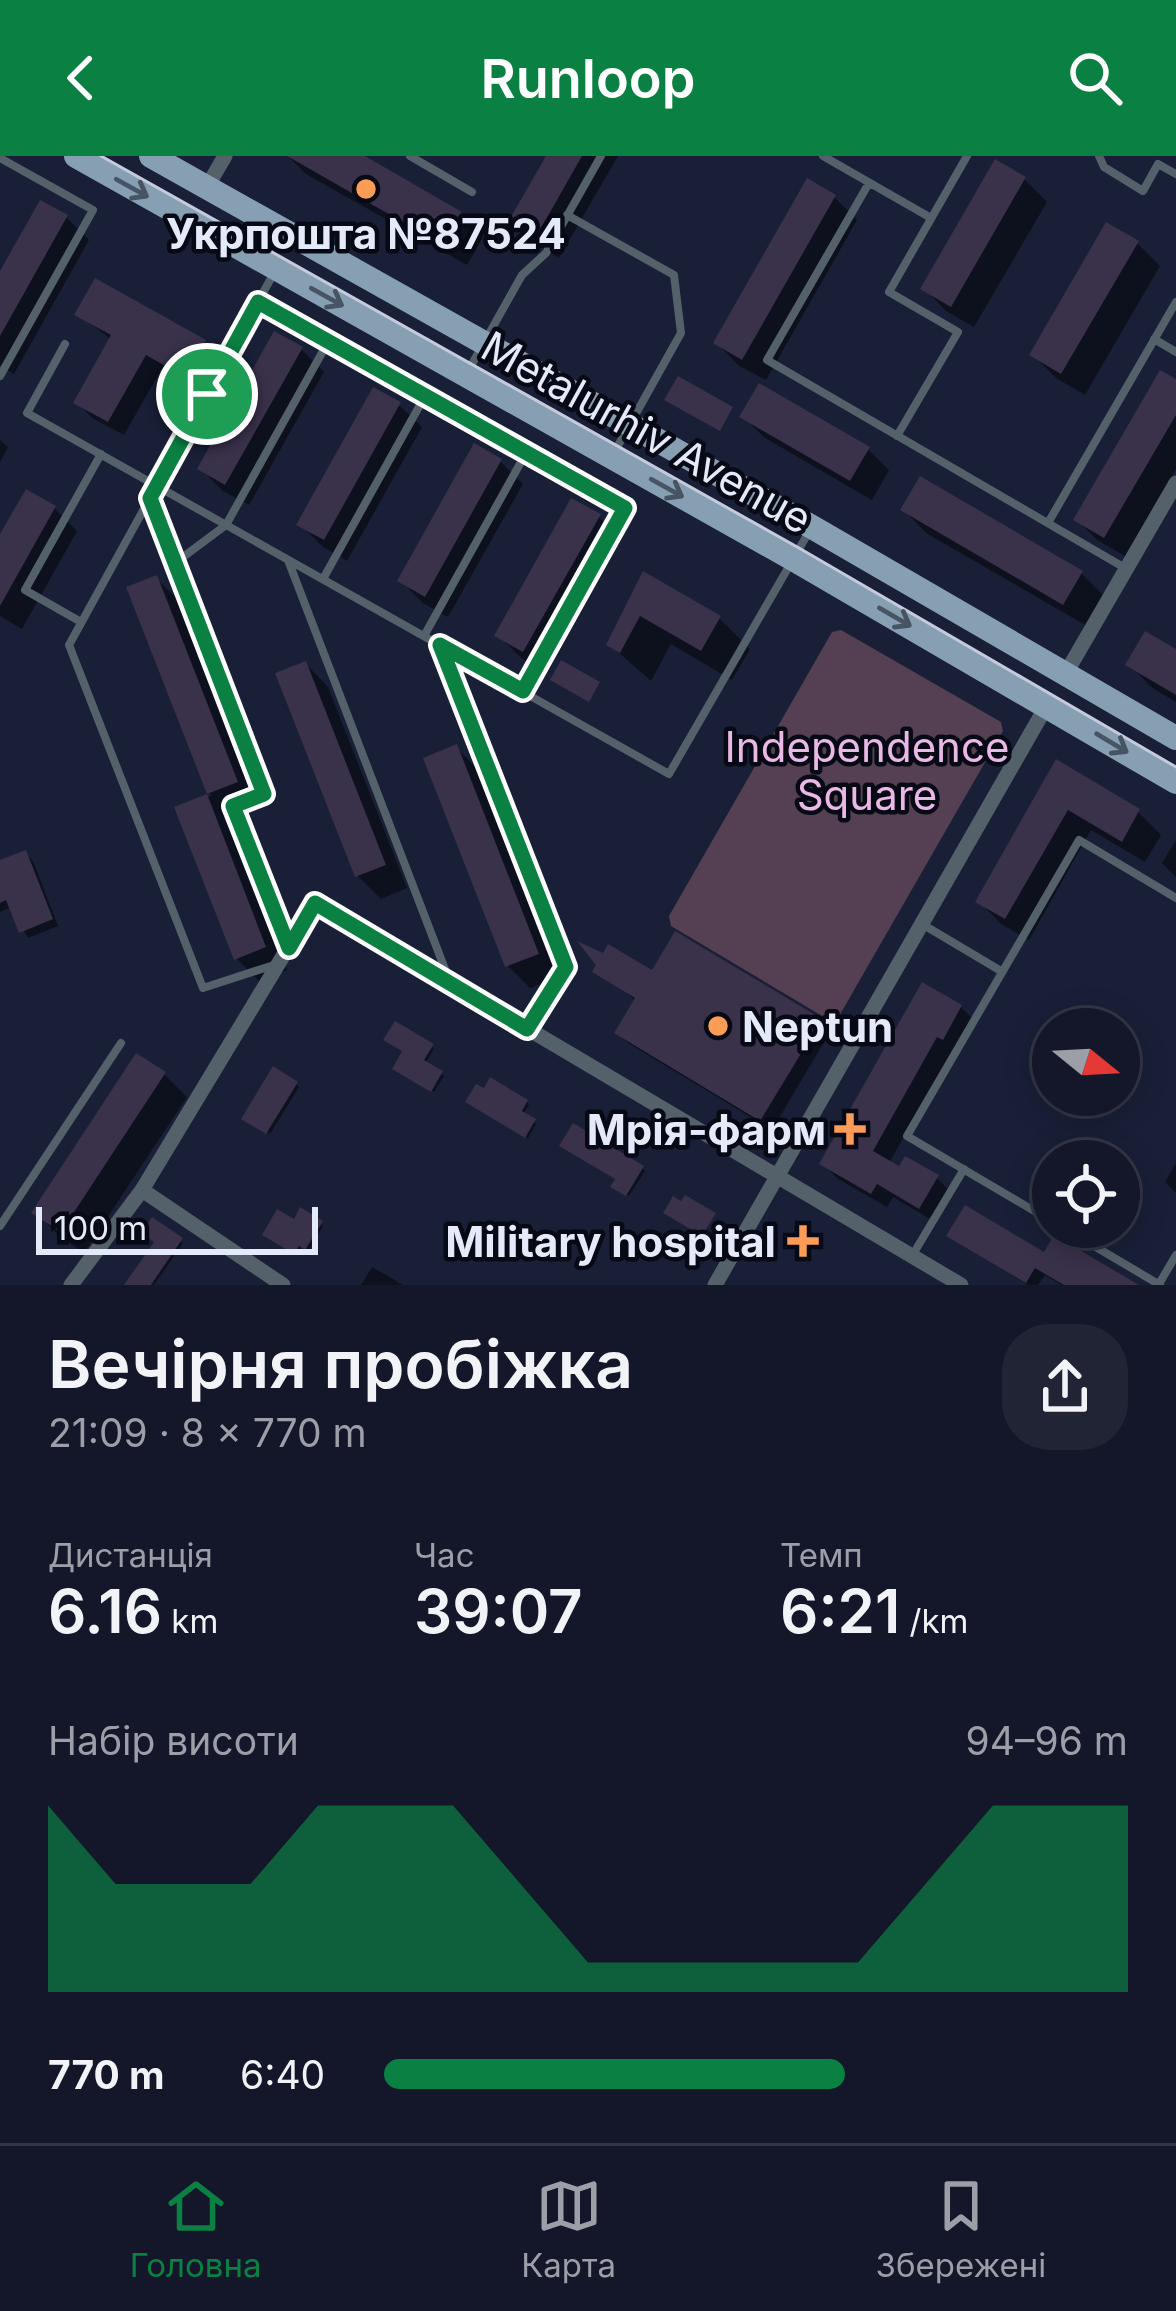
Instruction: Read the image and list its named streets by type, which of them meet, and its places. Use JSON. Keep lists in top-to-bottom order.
{
  "streets": {
    "main road": ["Metalurhiv Avenue"]
  },
  "parks": ["Independence Square"],
  "places": {
    "other": ["Укрпошта №87524", "Neptun"],
    "health": ["Мрія-фарм", "Military hospital"]
  },
  "scale_bar": "100 m",
  "north": "right",
  "page": {
    "header": "Runloop",
    "scale": "100 m",
    "heading": ["Вечірня пробіжка", "21:09 · 8 × 770 m"],
    "stats": [
      ["Дистанція", "6.16 km"],
      ["Час", "39:07"],
      ["Темп", "6:21 /km"]
    ],
    "chart": ["Набір висоти", "94–96 m"],
    "list": [
      {
        "name": "770 m",
        "note": "6:40"
      }
    ],
    "tabs": ["Головна", "Карта", "Збережені"]
  }
}
